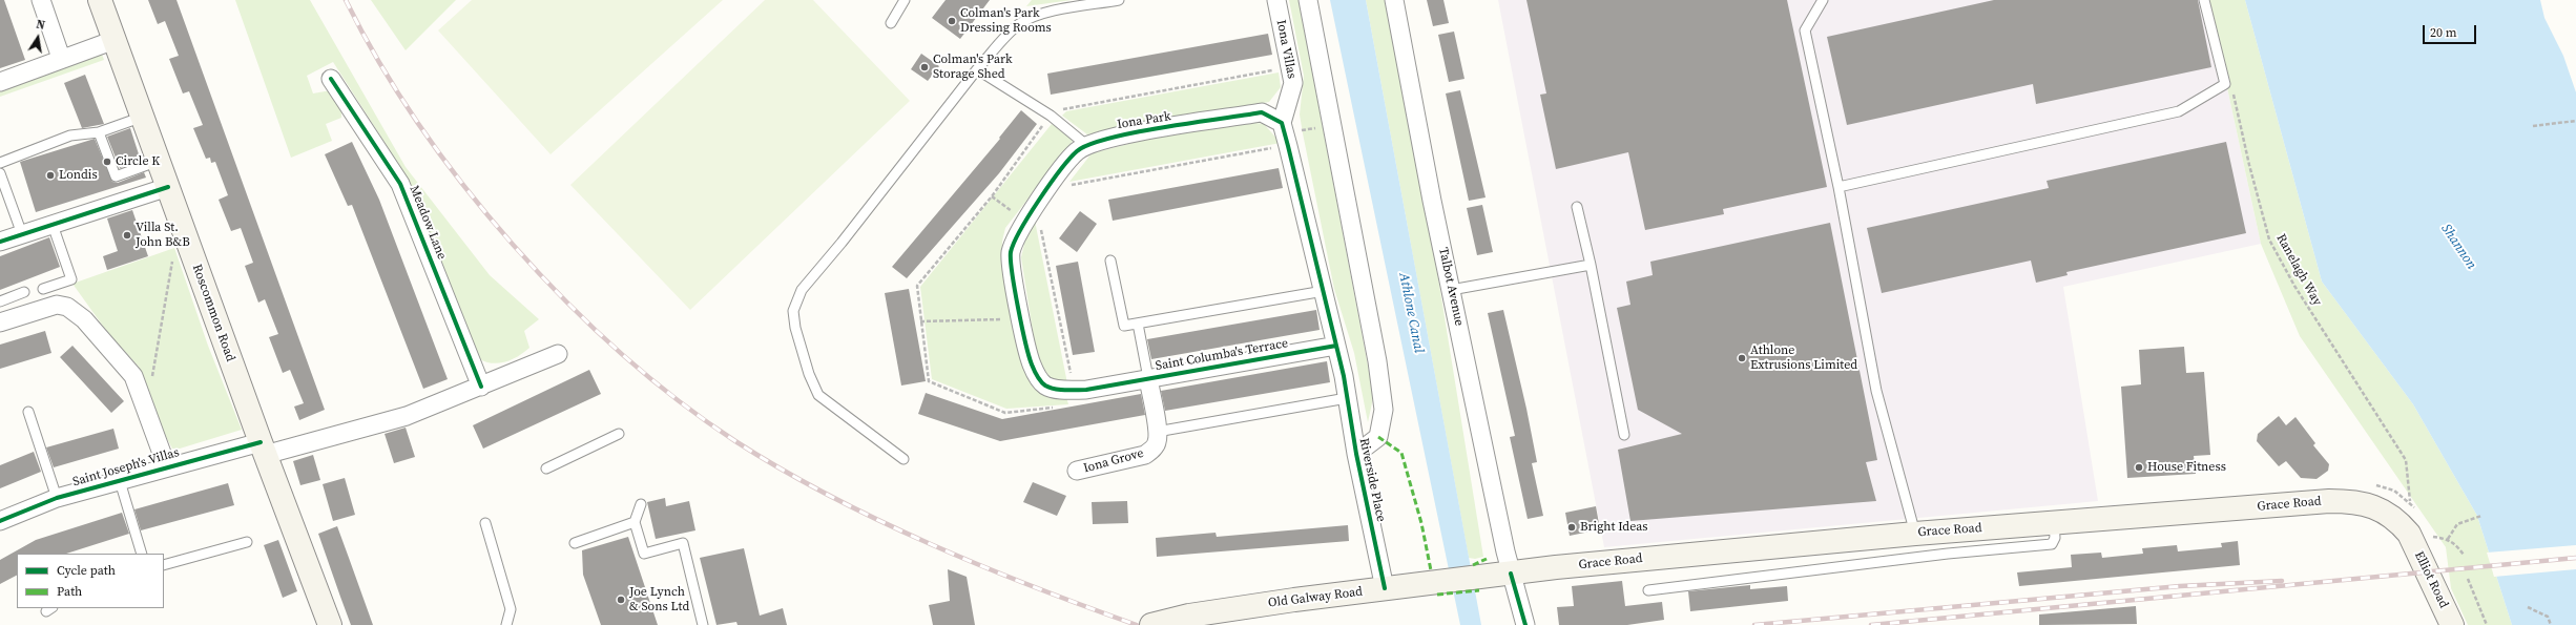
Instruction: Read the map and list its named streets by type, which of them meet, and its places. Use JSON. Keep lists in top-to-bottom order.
{
  "streets": {
    "main road": [
      "Roscommon Road",
      "Grace Road",
      "Elliot Road",
      "Old Galway Road"
    ],
    "street": [
      "Iona Villas",
      "Iona Park",
      "Meadow Lane",
      "Talbot Avenue",
      "Saint Columba's Terrace",
      "Iona Grove",
      "Saint Joseph's Villas",
      "Riverside Place"
    ],
    "path": ["Ranelagh Way"]
  },
  "crossings": [
    ["Iona Villas", "Iona Park"],
    ["Iona Park", "Saint Columba's Terrace"],
    ["Talbot Avenue", "Grace Road"],
    ["Roscommon Road", "Saint Joseph's Villas"],
    ["Saint Columba's Terrace", "Riverside Place"],
    ["Riverside Place", "Old Galway Road"],
    ["Grace Road", "Elliot Road"],
    ["Grace Road", "Old Galway Road"]
  ],
  "water": ["Shannon", "Athlone Canal"],
  "places": [
    "Colman's Park Dressing Rooms",
    "Colman's Park Storage Shed",
    "Circle K",
    "Londis",
    "Villa St. John B&B",
    "Athlone Extrusions Limited",
    "House Fitness",
    "Bright Ideas",
    "Joe Lynch & Sons Ltd"
  ],
  "legend": ["Cycle path", "Path"],
  "scale_bar": "20 m",
  "north": "top"
}
